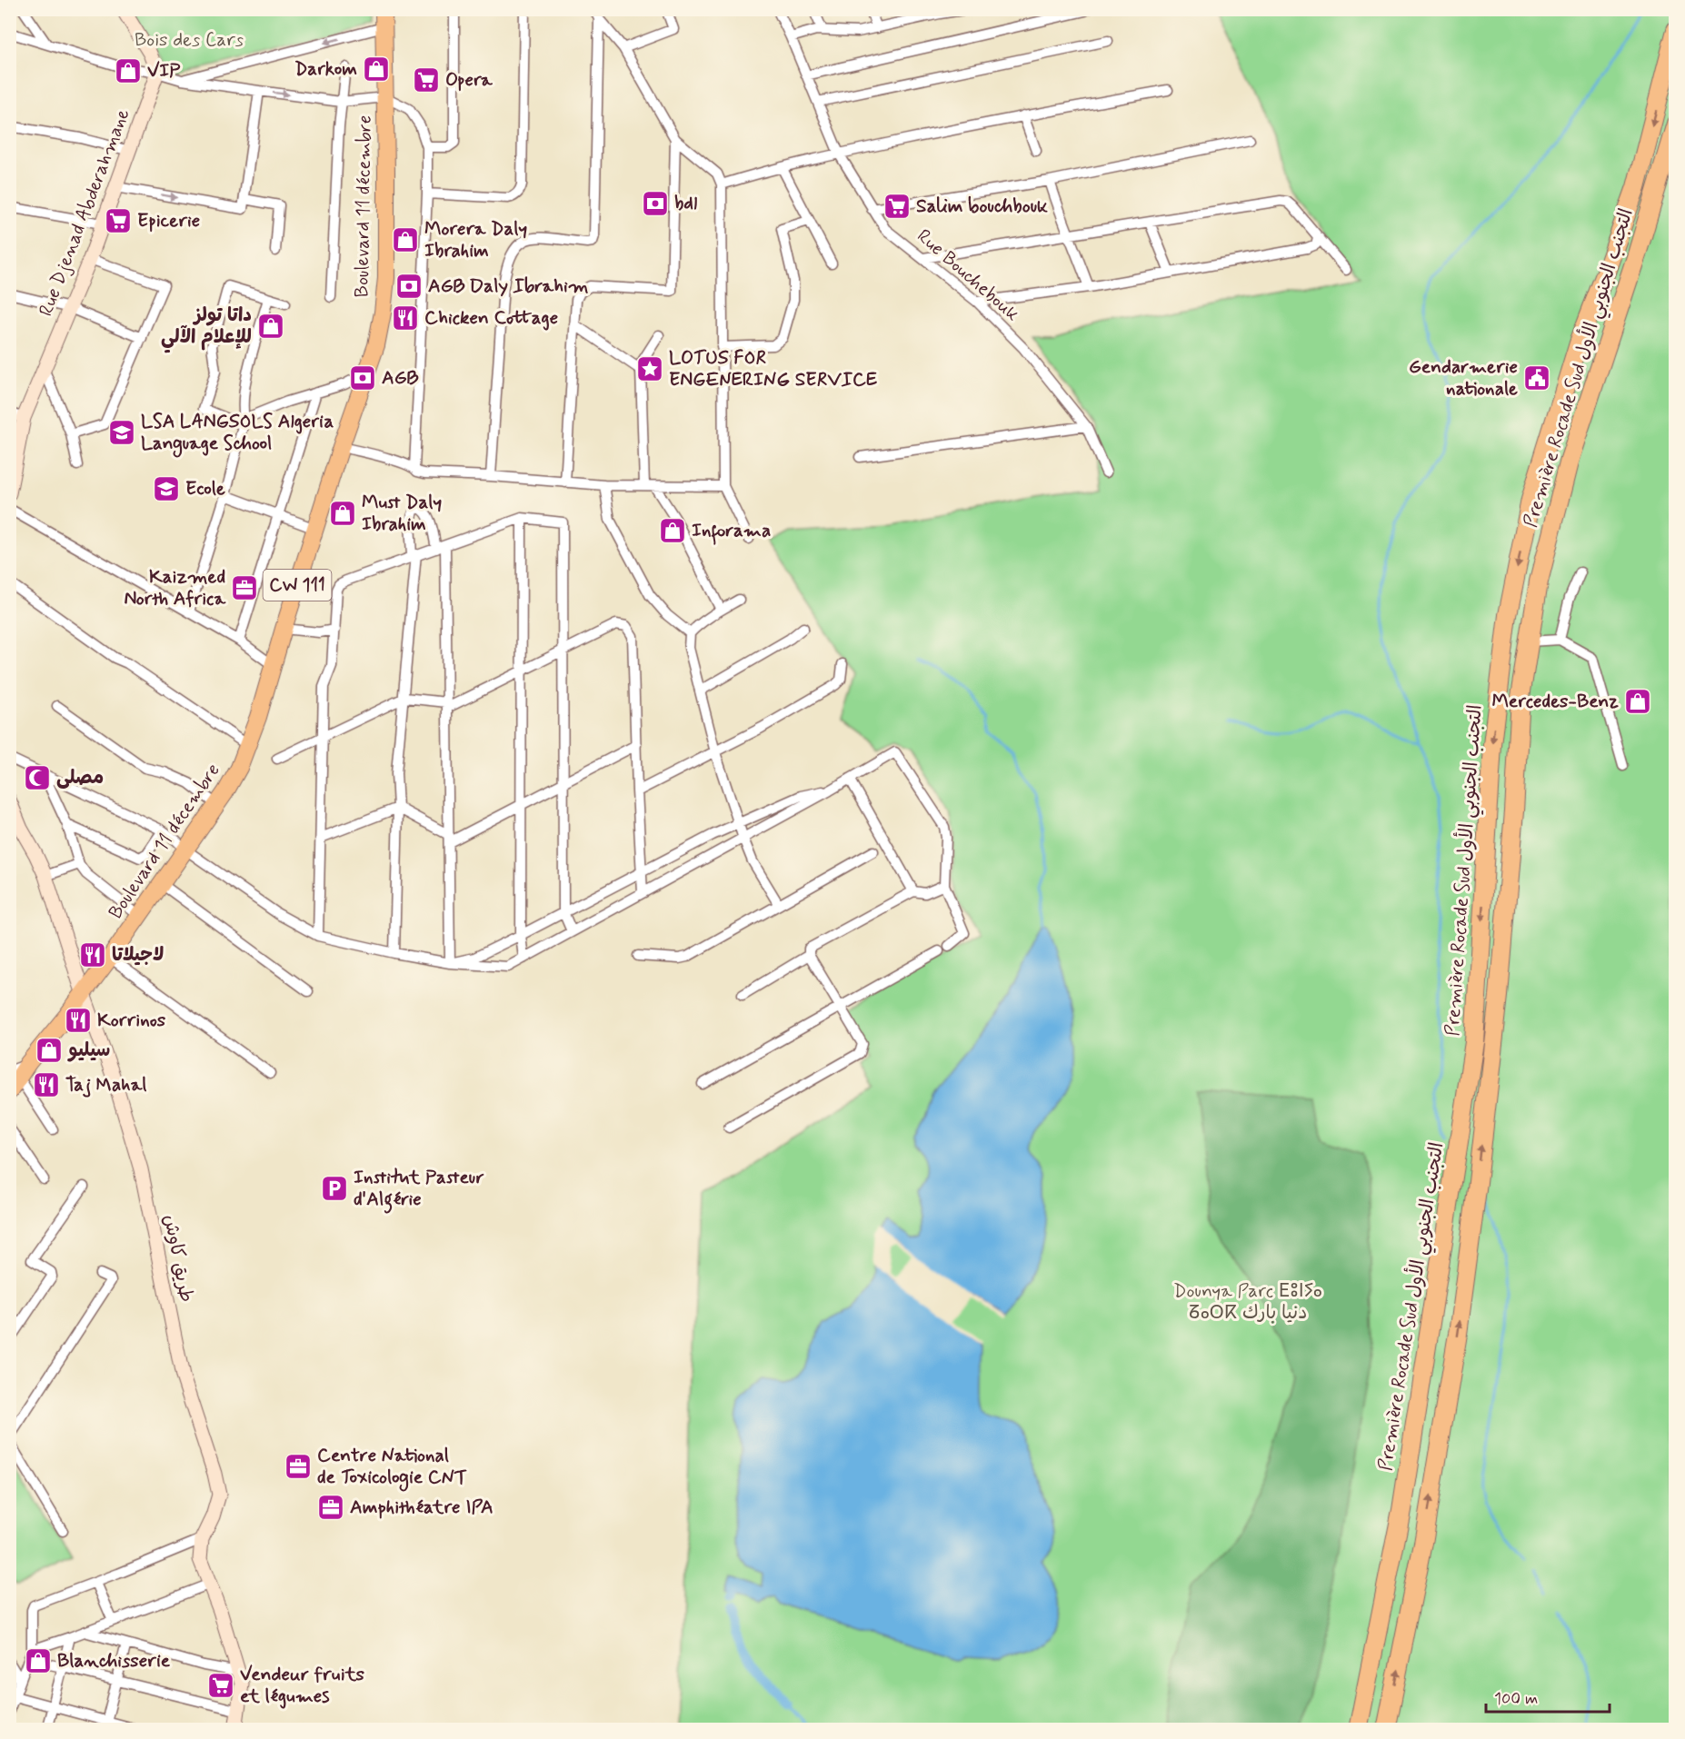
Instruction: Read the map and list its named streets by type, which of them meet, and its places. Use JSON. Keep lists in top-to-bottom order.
{
  "streets": {
    "highway": ["Première Rocade Sud التجنب الجنوبي الأول"],
    "main road": ["Boulevard 11 décembre", "CW 111"],
    "street": ["Rue Djenad Abderahmane", "Rue Bouchebouk", "طريق كاوش"]
  },
  "crossings": [
    ["Boulevard 11 décembre", "طريق كاوش"]
  ],
  "parks": ["Bois des Cars", "Dounya Parc ⴹⵓⵏⵢⴰ ⵒⴰⵔⴽ دنيا بارك"],
  "places": {
    "shop": [
      "Darkom",
      "VIP",
      "Morera Daly Ibrahim",
      "داتا تولز للإعلام الآلي",
      "Must Daly Ibrahim",
      "Inforama",
      "Mercedes-Benz",
      "سيليو",
      "Blanchisserie"
    ],
    "supermarket": [
      "Opera",
      "Salim bouchbouk",
      "Epicerie",
      "Vendeur fruits et légumes"
    ],
    "bank": ["bdl", "AGB Daly Ibrahim", "AGB"],
    "restaurant": [
      "Chicken Cottage",
      "لاجيلاتا",
      "Korrinos",
      "Taj Mahal"
    ],
    "place": ["LOTUS FOR ENGENERING SERVICE"],
    "public building": ["Gendarmerie nationale"],
    "school or university": ["LSA LANGSOLS Algeria Language School", "Ecole"],
    "office": ["Kaizmed North Africa", "Centre National de Toxicologie CNT", "Amphithéatre IPA"],
    "mosque": ["مصلى"],
    "parking": ["Institut Pasteur d'Algérie"]
  },
  "scale_bar": "100 m"
}
